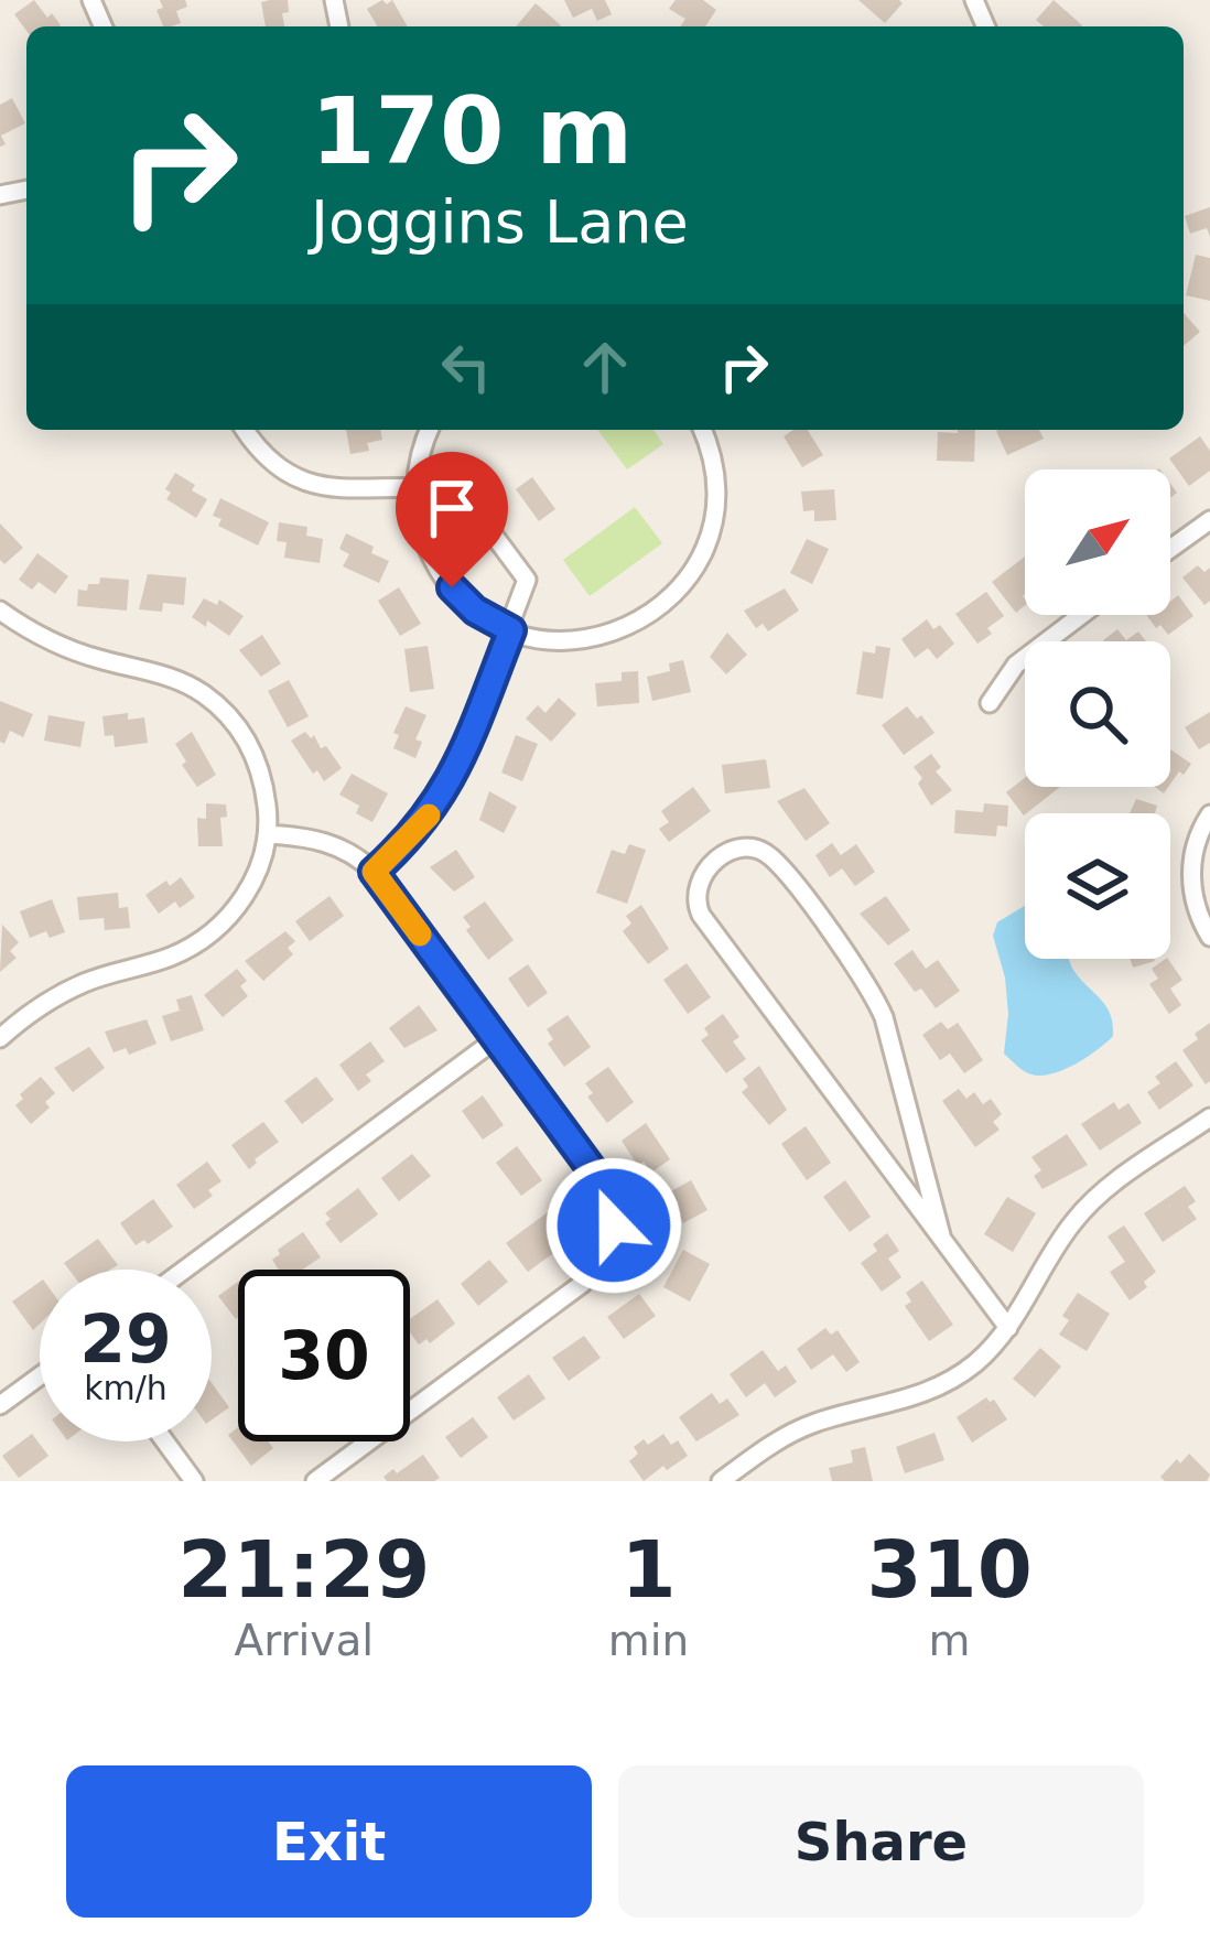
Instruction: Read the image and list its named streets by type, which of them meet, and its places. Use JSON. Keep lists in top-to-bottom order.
{
  "north": "top right",
  "page": {
    "turn": ["170 m", "Joggins Lane"],
    "speed": "29 km/h",
    "limit": "30",
    "eta": [
      "21:29",
      "Arrival",
      "1",
      "min",
      "310",
      "m"
    ],
    "buttons": ["Exit", "Share"]
  }
}
